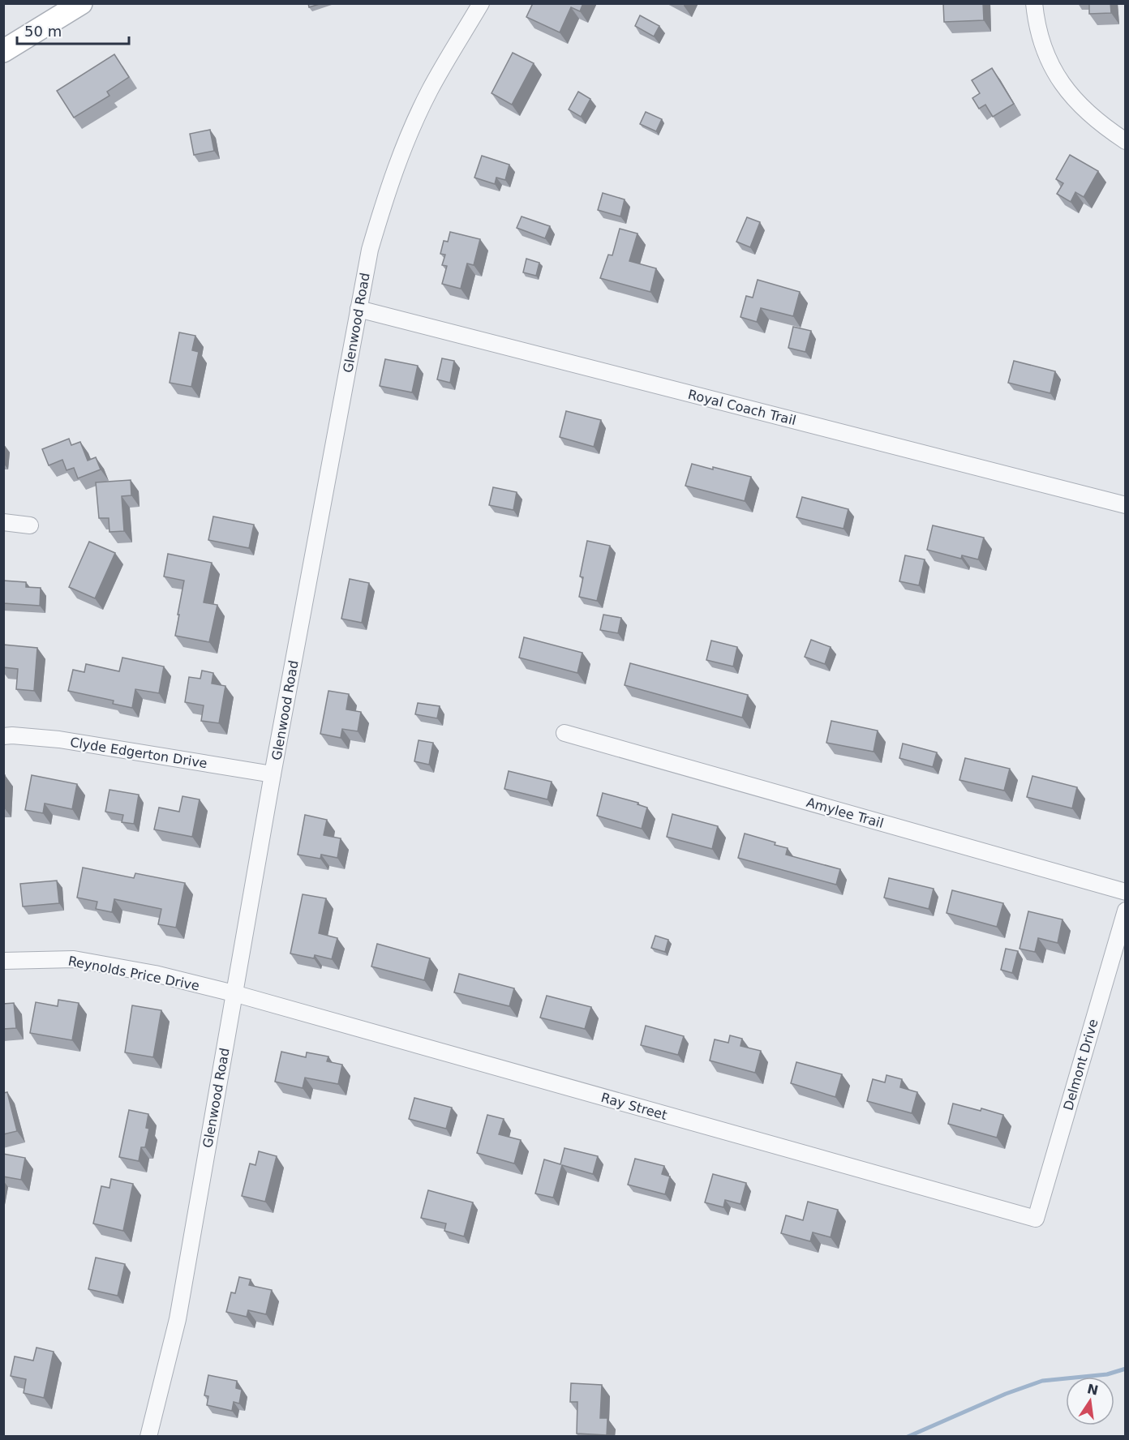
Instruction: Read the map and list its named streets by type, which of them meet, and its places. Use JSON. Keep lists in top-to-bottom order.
{
  "streets": {
    "street": [
      "Glenwood Road",
      "Royal Coach Trail",
      "Clyde Edgerton Drive",
      "Amylee Trail",
      "Reynolds Price Drive",
      "Delmont Drive",
      "Ray Street"
    ]
  },
  "crossings": [
    ["Glenwood Road", "Royal Coach Trail"],
    ["Glenwood Road", "Clyde Edgerton Drive"],
    ["Glenwood Road", "Reynolds Price Drive"],
    ["Glenwood Road", "Ray Street"],
    ["Reynolds Price Drive", "Ray Street"],
    ["Delmont Drive", "Ray Street"]
  ],
  "scale_bar": "50 m",
  "north": "top"
}
